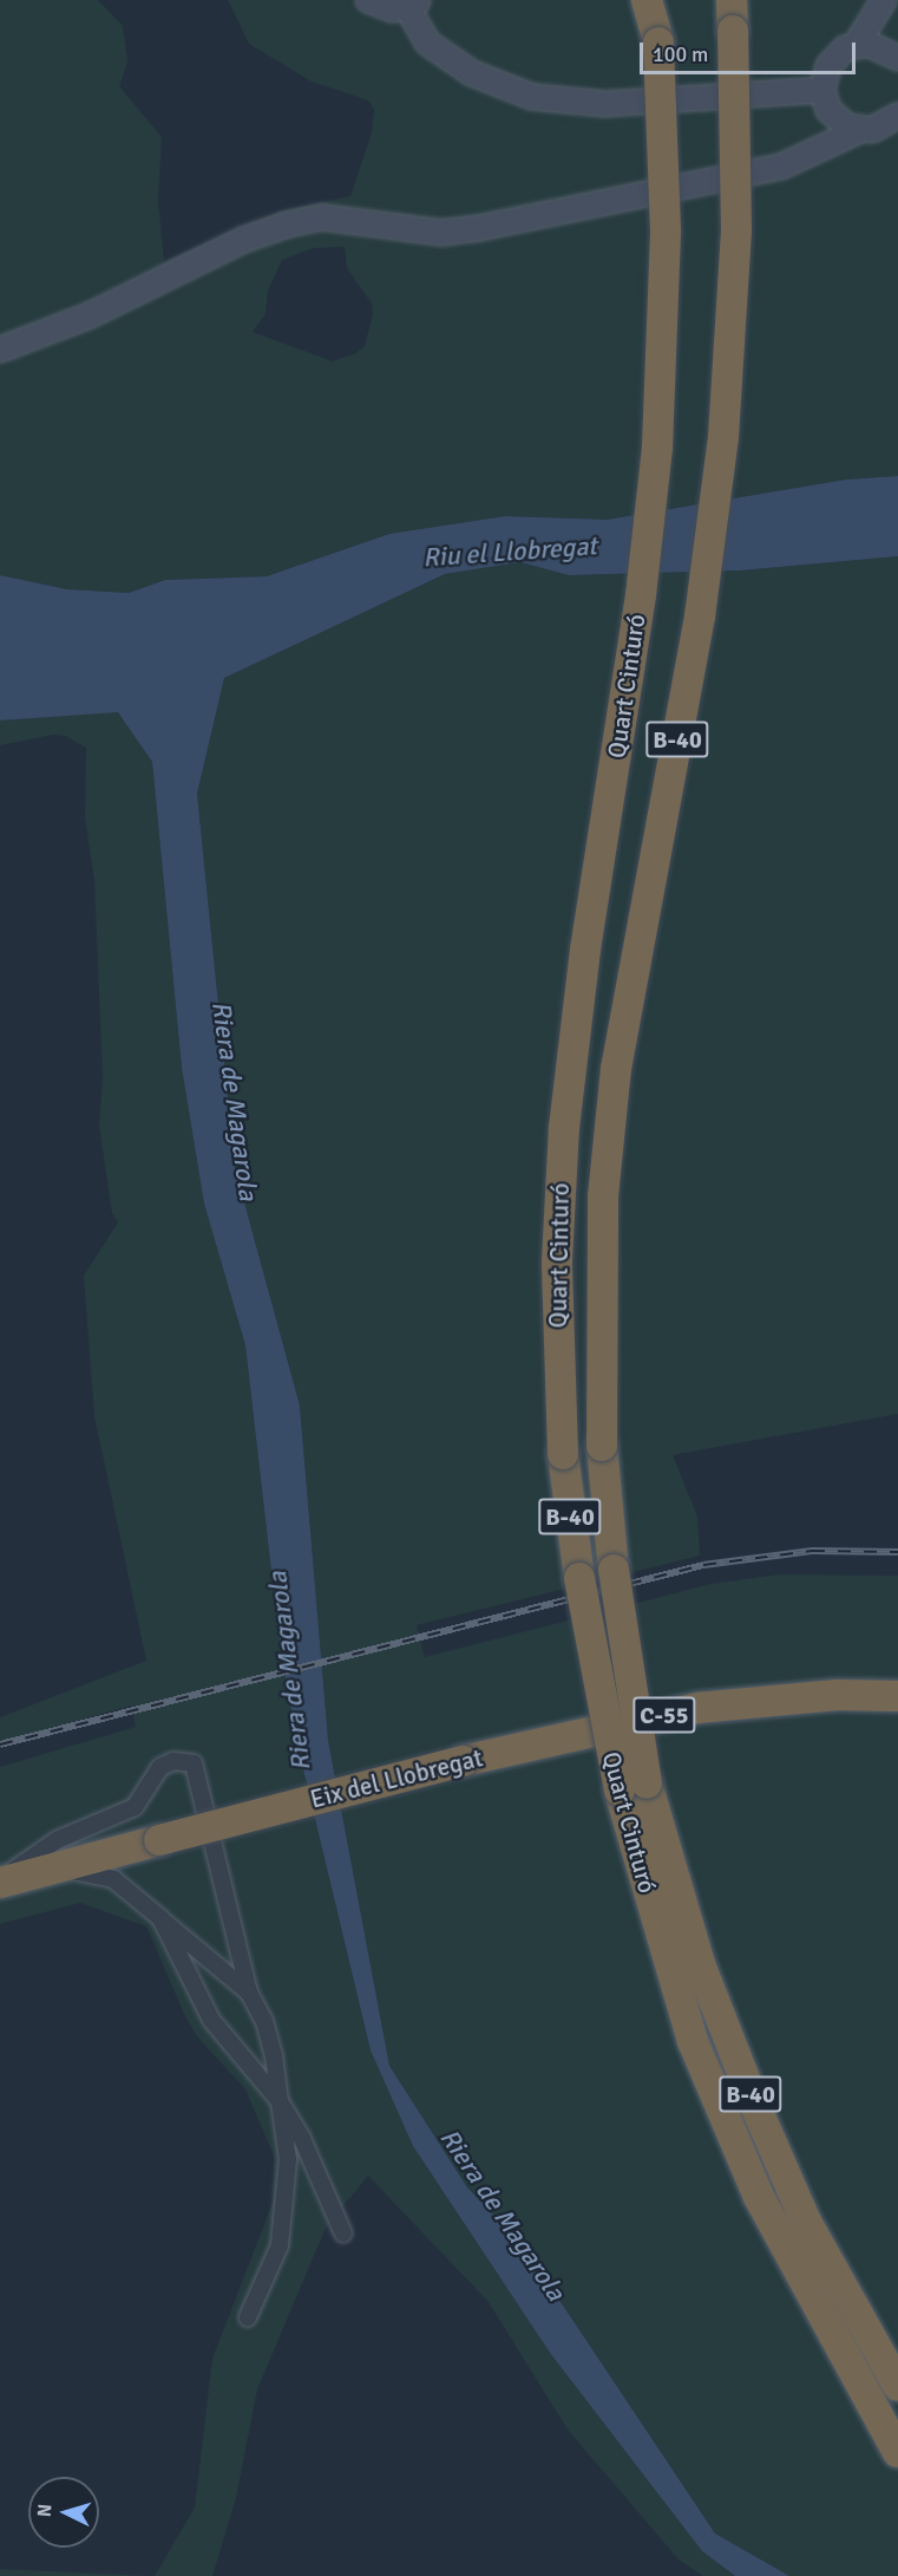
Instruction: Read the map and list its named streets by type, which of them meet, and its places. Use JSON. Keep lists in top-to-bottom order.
{
  "streets": {
    "highway": [
      "Quart Cinturó",
      "B-40",
      "C-55",
      "Eix del Llobregat"
    ]
  },
  "water": ["Riu el Llobregat", "Riera de Magarola"],
  "scale_bar": "100 m",
  "north": "left"
}
